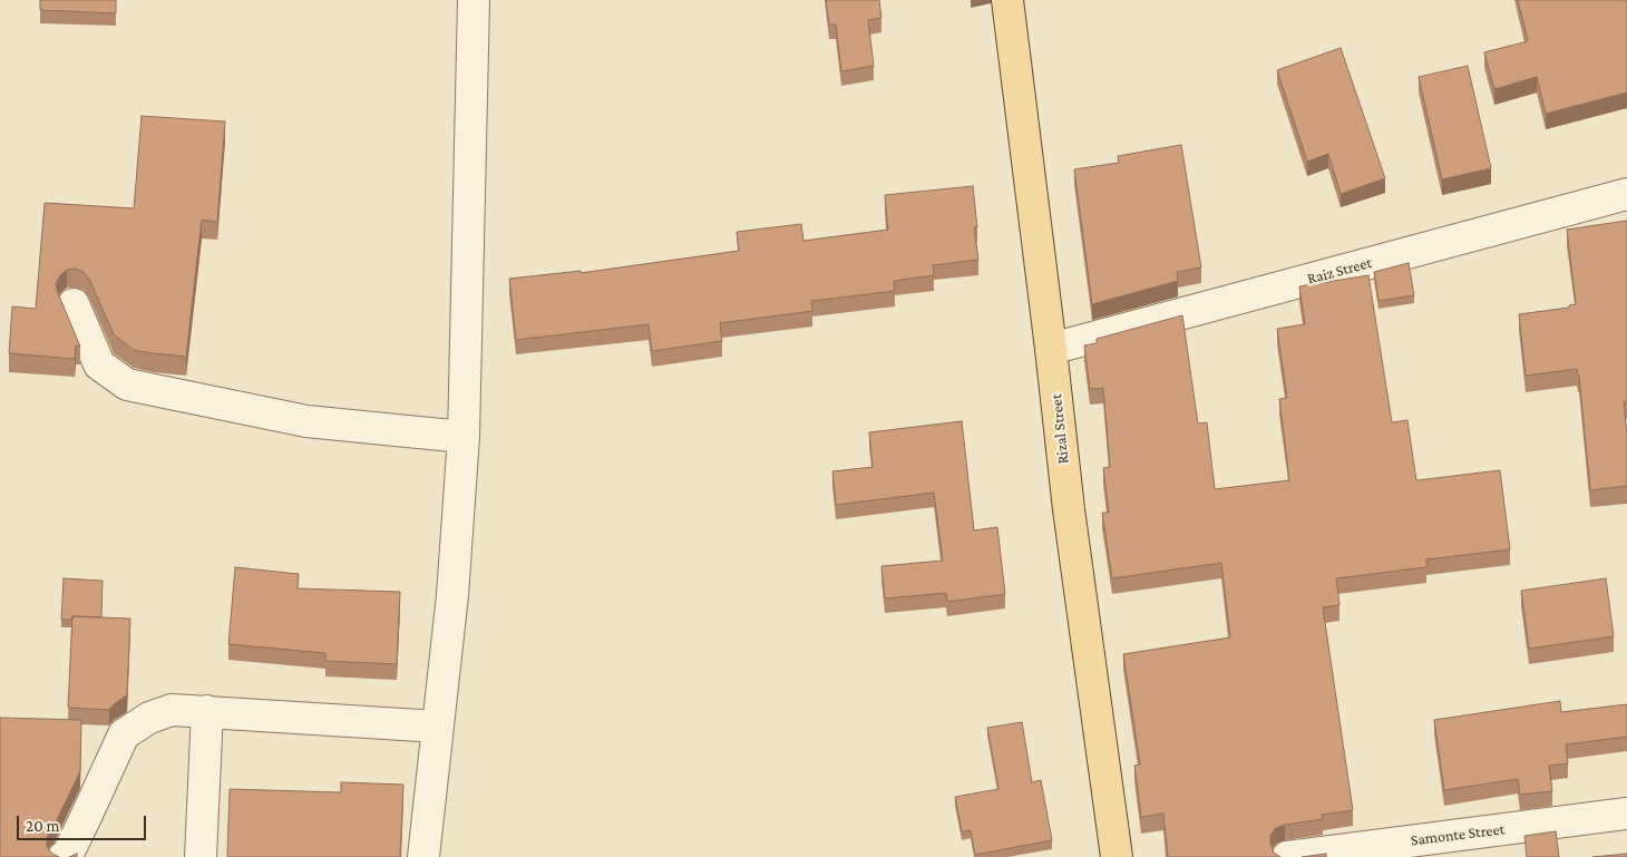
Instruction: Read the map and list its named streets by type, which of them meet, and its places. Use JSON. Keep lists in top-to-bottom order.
{
  "streets": {
    "main road": ["Rizal Street"],
    "street": ["Raiz Street", "Samonte Street"]
  },
  "crossings": [
    ["Raiz Street", "Rizal Street"]
  ],
  "scale_bar": "20 m"
}
